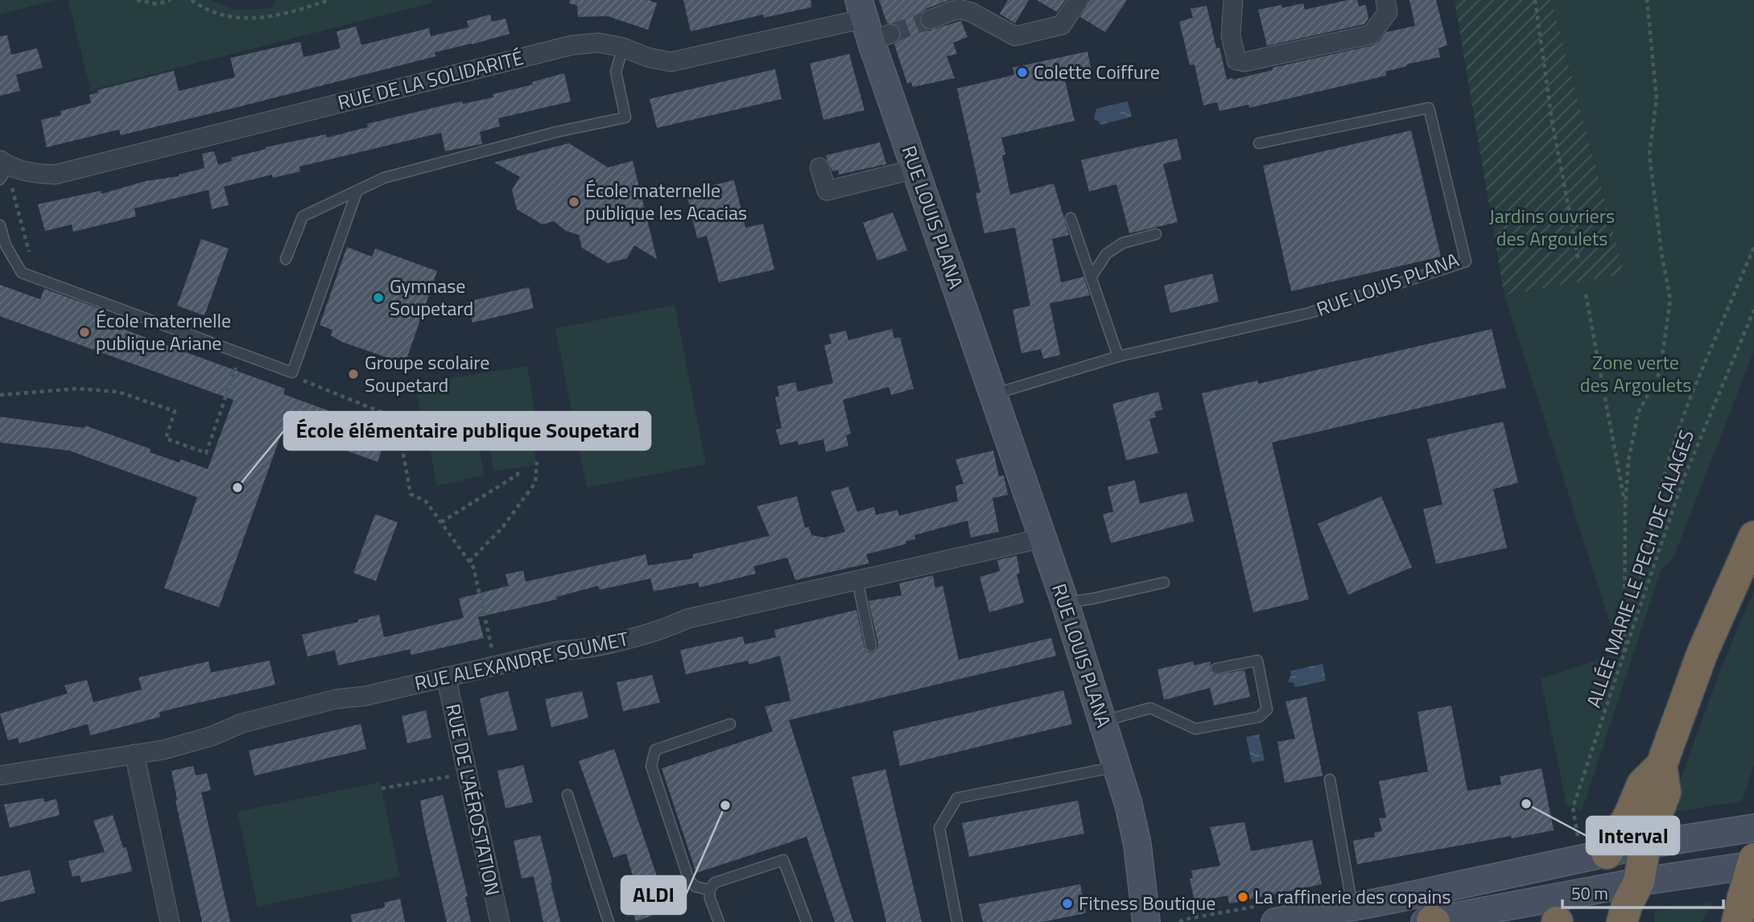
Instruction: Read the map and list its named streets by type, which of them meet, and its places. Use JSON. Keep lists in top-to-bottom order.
{
  "streets": {
    "street": [
      "RUE DE LA SOLIDARITÉ",
      "RUE LOUIS PLANA",
      "RUE ALEXANDRE SOUMET",
      "RUE DE L'AÉROSTATION"
    ],
    "path": ["ALLÉE MARIE LE PECH DE CALAGES"]
  },
  "crossings": [
    ["RUE DE LA SOLIDARITÉ", "RUE LOUIS PLANA"],
    ["RUE LOUIS PLANA", "RUE ALEXANDRE SOUMET"],
    ["RUE ALEXANDRE SOUMET", "RUE DE L'AÉROSTATION"]
  ],
  "parks": ["Jardins ouvriers des Argoulets", "Zone verte des Argoulets"],
  "places": [
    "Colette Coiffure",
    "École maternelle publique les Acacias",
    "Gymnase Soupetard",
    "École maternelle publique Ariane",
    "Groupe scolaire Soupetard",
    "École élémentaire publique Soupetard",
    "Interval",
    "ALDI",
    "La raffinerie des copains",
    "Fitness Boutique"
  ],
  "scale_bar": "50 m"
}
